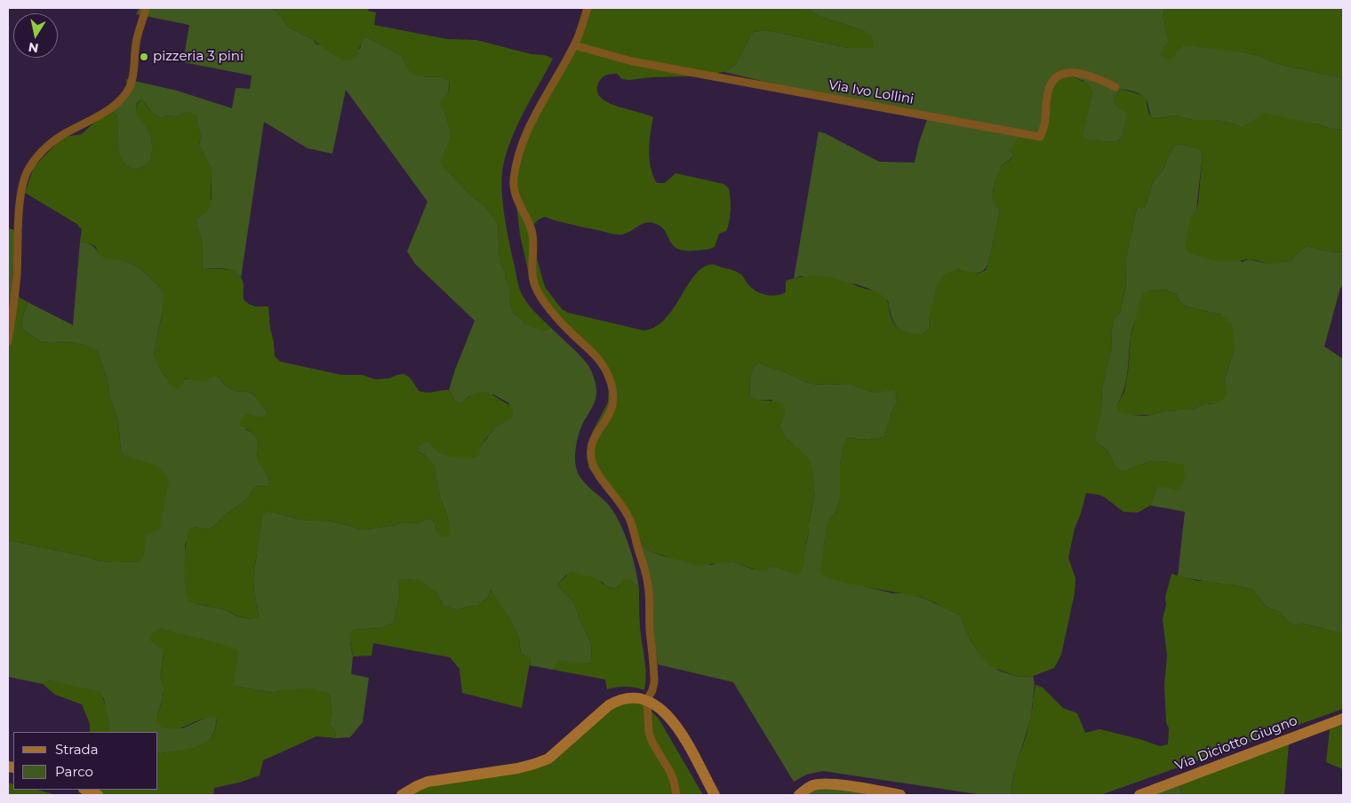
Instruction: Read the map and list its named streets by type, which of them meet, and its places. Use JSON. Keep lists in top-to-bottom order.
{
  "streets": {
    "main road": ["Via Diciotto Giugno"],
    "street": ["Via Ivo Lollini"]
  },
  "places": ["pizzeria 3 pini"],
  "legend": ["Strada", "Parco"],
  "north": "bottom"
}
